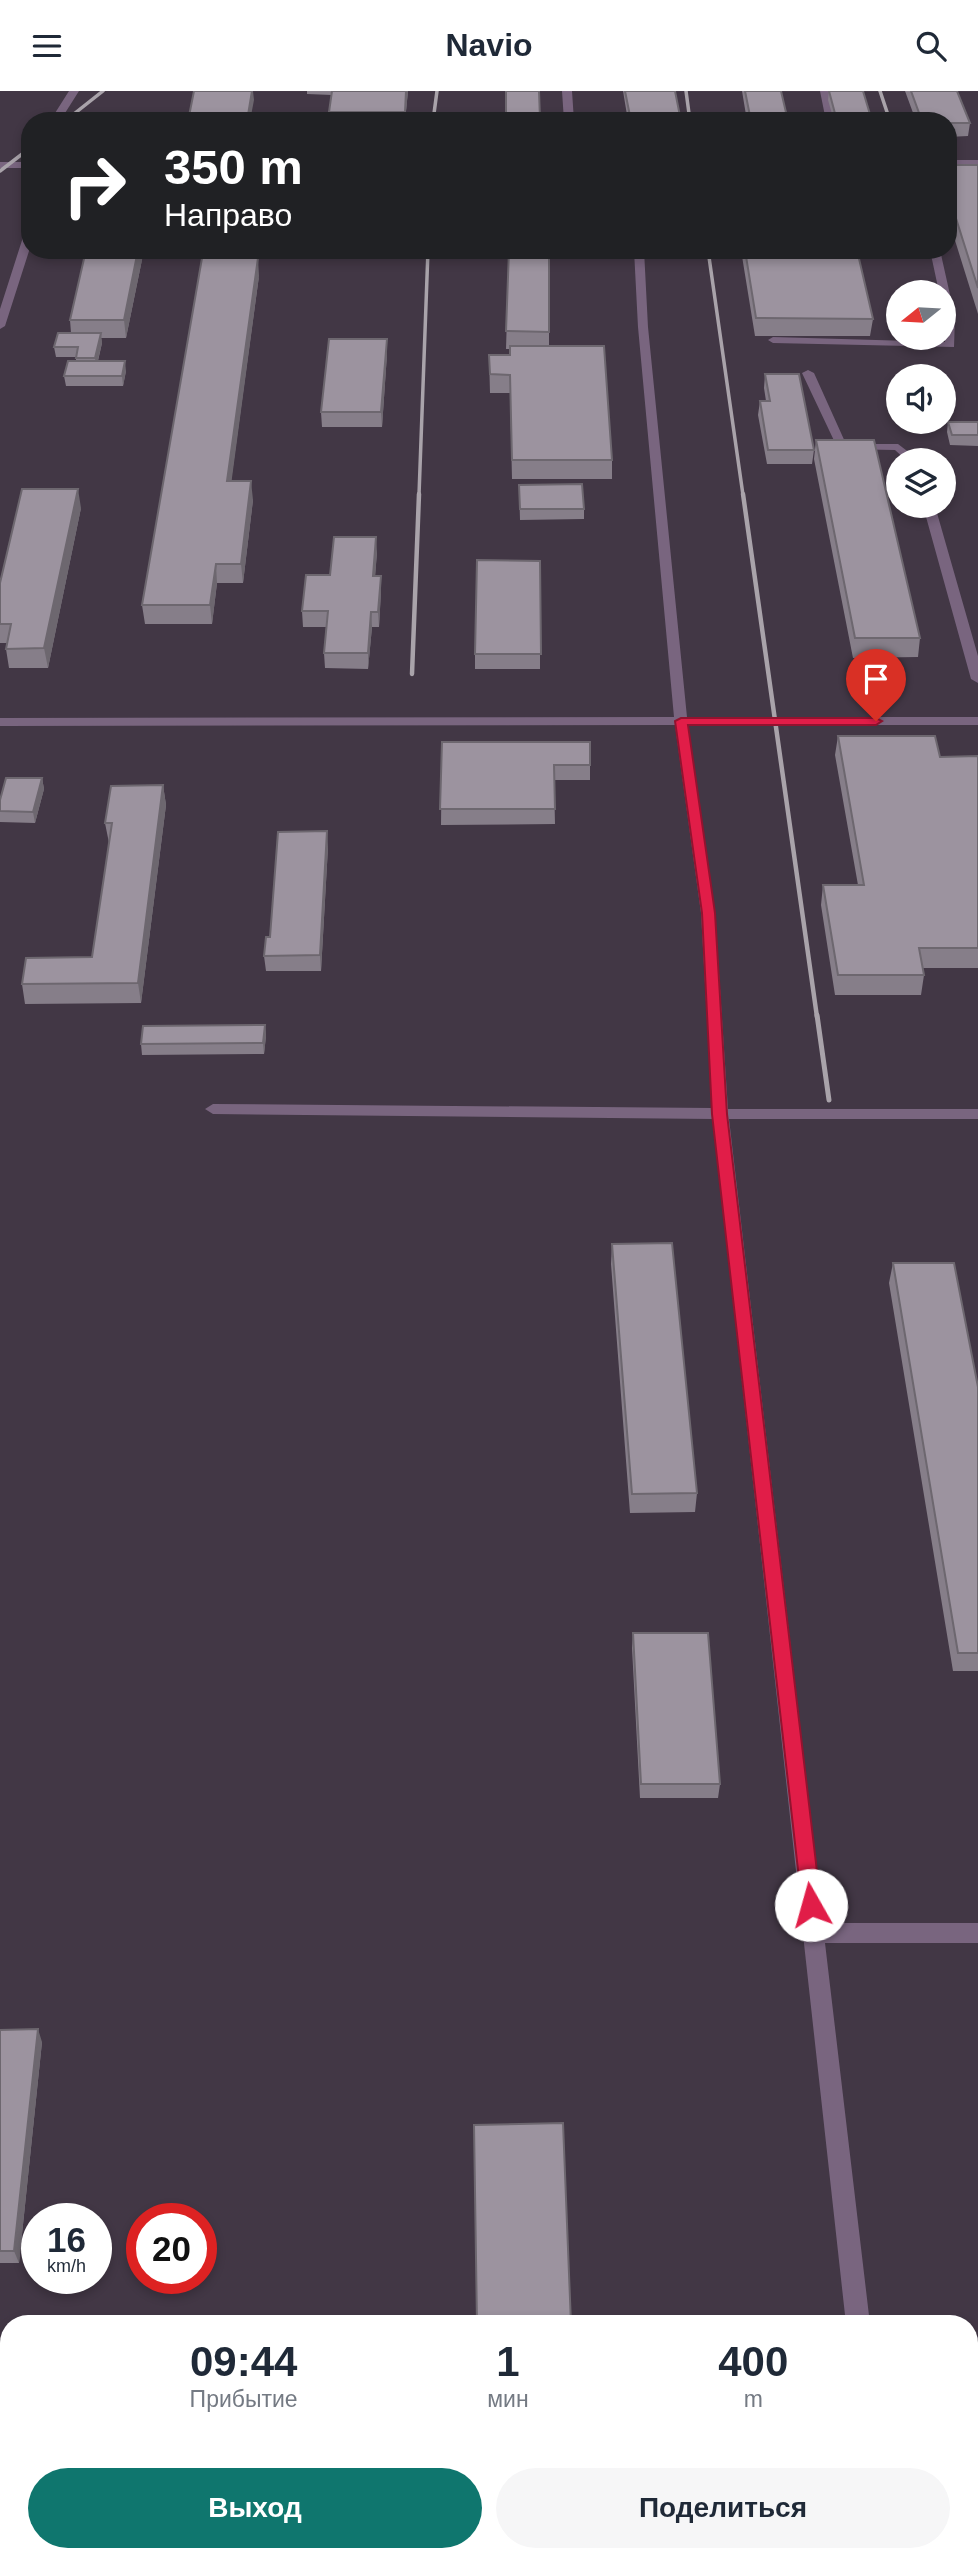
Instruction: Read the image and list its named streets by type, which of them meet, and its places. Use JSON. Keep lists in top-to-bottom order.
{
  "north": "left",
  "page": {
    "header": "Navio",
    "turn": ["350 m", "Направо"],
    "speed": "16 km/h",
    "limit": "20",
    "eta": [
      "09:44",
      "Прибытие",
      "1",
      "мин",
      "400",
      "m"
    ],
    "buttons": ["Выход", "Поделиться"]
  }
}
